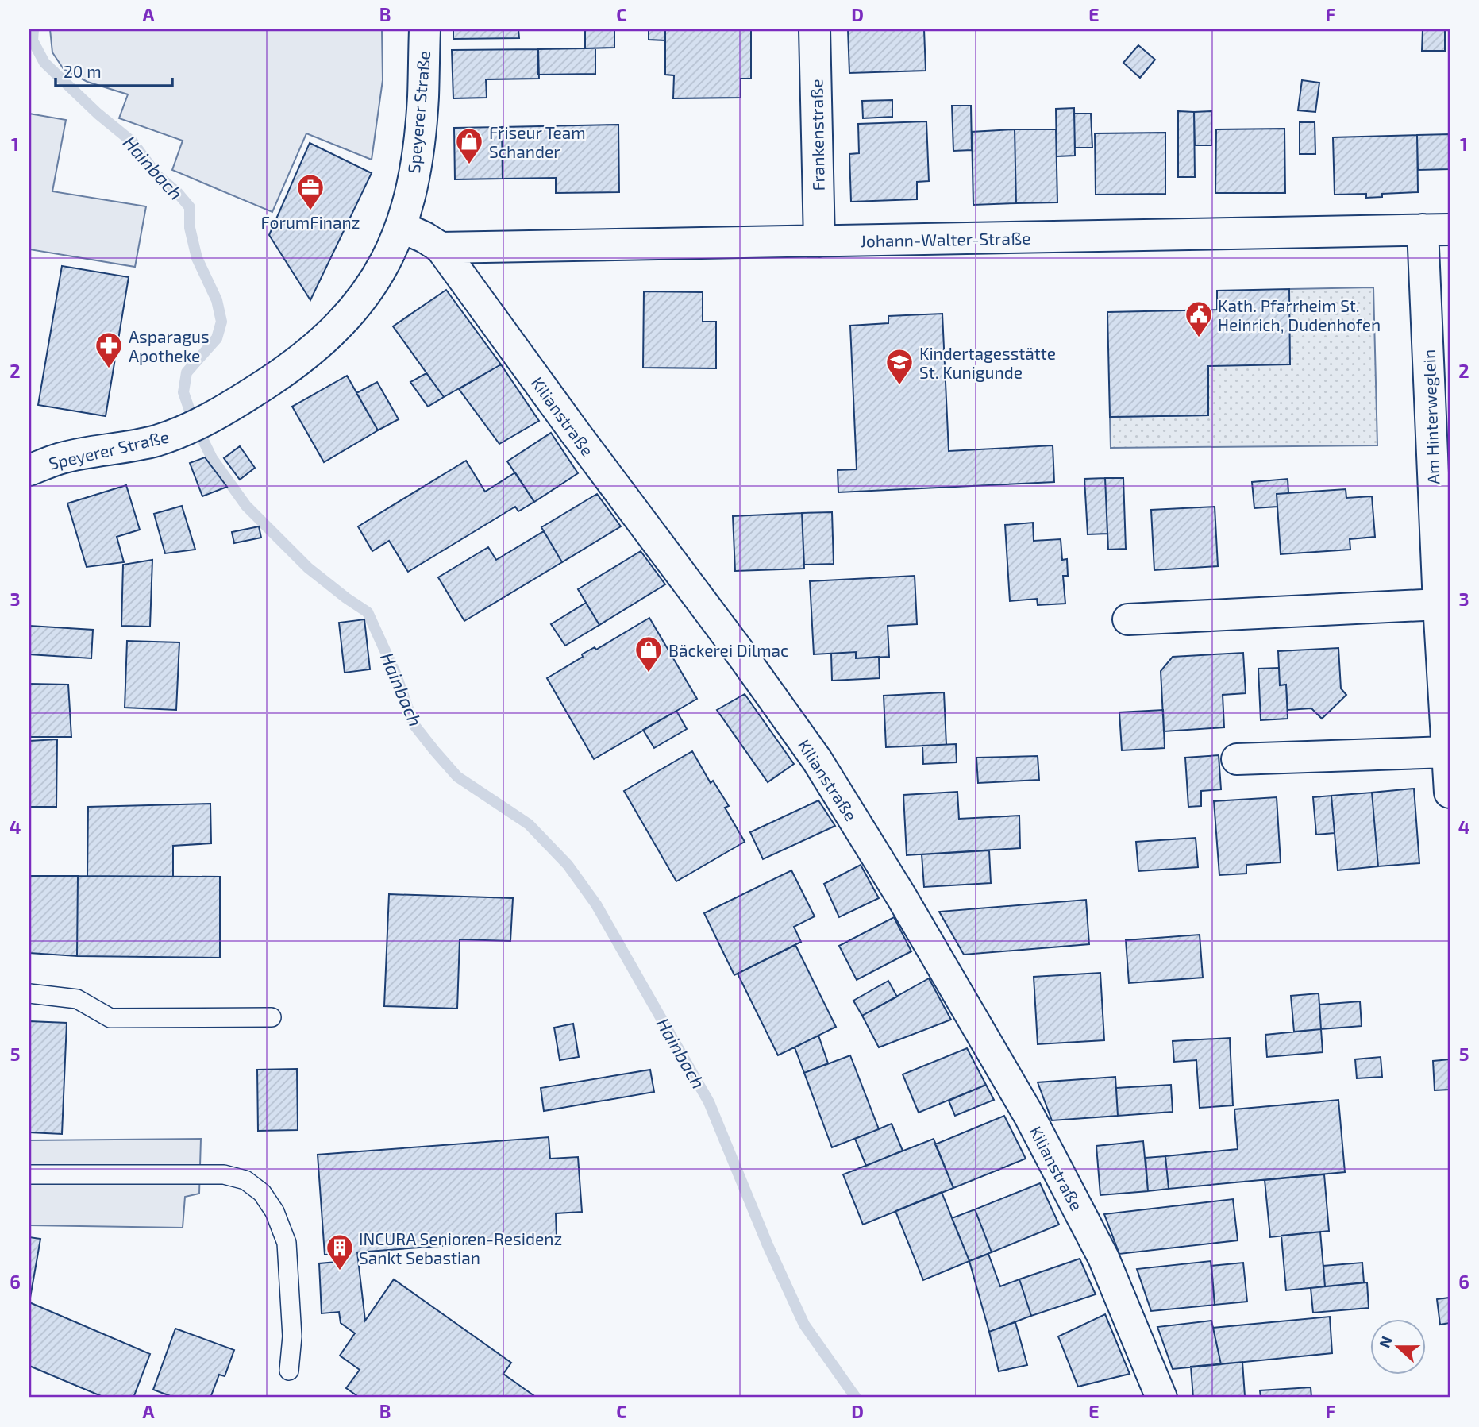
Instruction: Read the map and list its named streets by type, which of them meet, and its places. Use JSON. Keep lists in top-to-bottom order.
{
  "streets": {
    "street": [
      "Speyerer Straße",
      "Frankenstraße",
      "Johann-Walter-Straße",
      "Kilianstraße",
      "Am Hinterweglein"
    ]
  },
  "crossings": [
    ["Speyerer Straße", "Kilianstraße"],
    ["Frankenstraße", "Johann-Walter-Straße"],
    ["Johann-Walter-Straße", "Kilianstraße"],
    ["Johann-Walter-Straße", "Am Hinterweglein"]
  ],
  "water": ["Hainbach"],
  "places": {
    "shop": ["Friseur Team Schander", "Bäckerei Dilmac"],
    "office": ["ForumFinanz"],
    "public building": ["Kath. Pfarrheim St. Heinrich, Dudenhofen"],
    "pharmacy": ["Asparagus Apotheke"],
    "school or university": ["Kindertagesstätte St. Kunigunde"],
    "building": ["INCURA Senioren-Residenz Sankt Sebastian"]
  },
  "scale_bar": "20 m",
  "north": "left",
  "grid": {
    "columns": [
      "A",
      "B",
      "C",
      "D",
      "E",
      "F"
    ],
    "rows": [
      "1",
      "2",
      "3",
      "4",
      "5",
      "6"
    ]
  }
}
